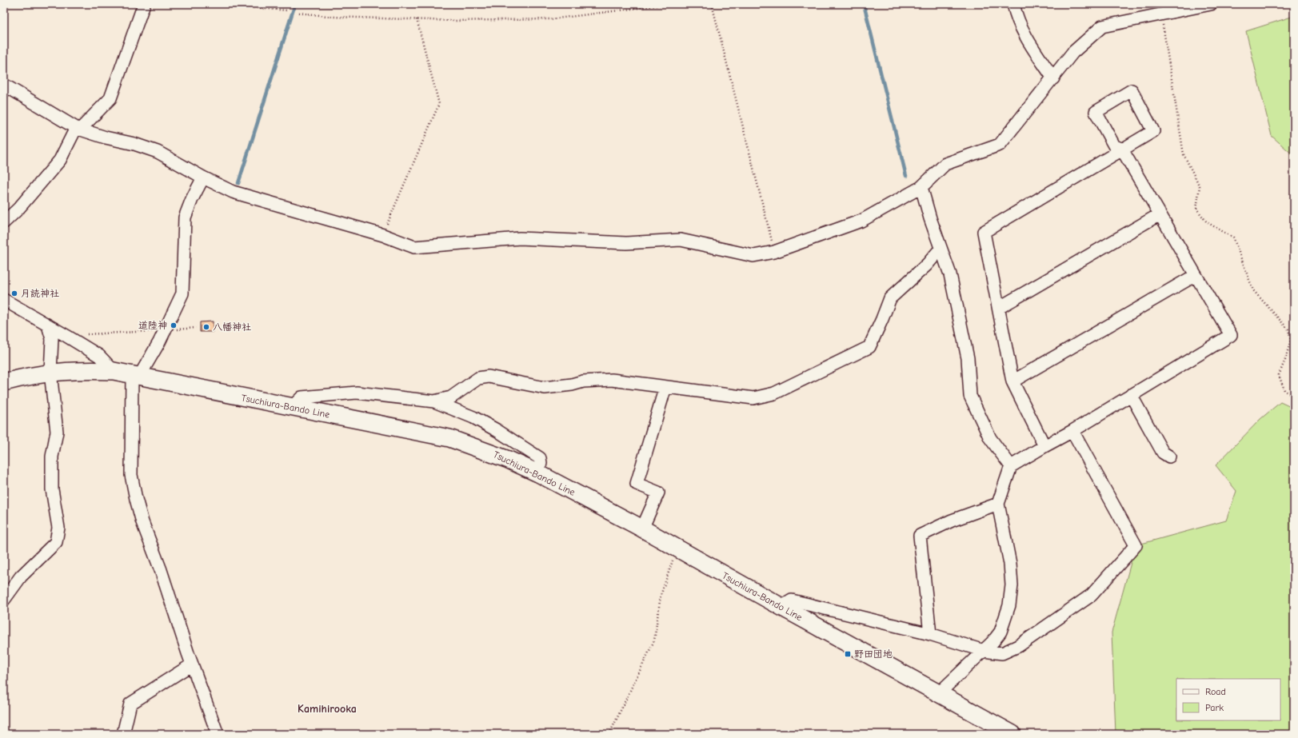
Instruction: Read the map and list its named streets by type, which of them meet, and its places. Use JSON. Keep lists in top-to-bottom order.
{
  "streets": {
    "main road": ["Tsuchiura-Bando Line"]
  },
  "districts": ["Kamihirooka"],
  "places": {
    "other": ["月読神社", "道陸神", "八幡神社"],
    "transit": ["野田団地"]
  },
  "legend": ["Road", "Park"]
}
